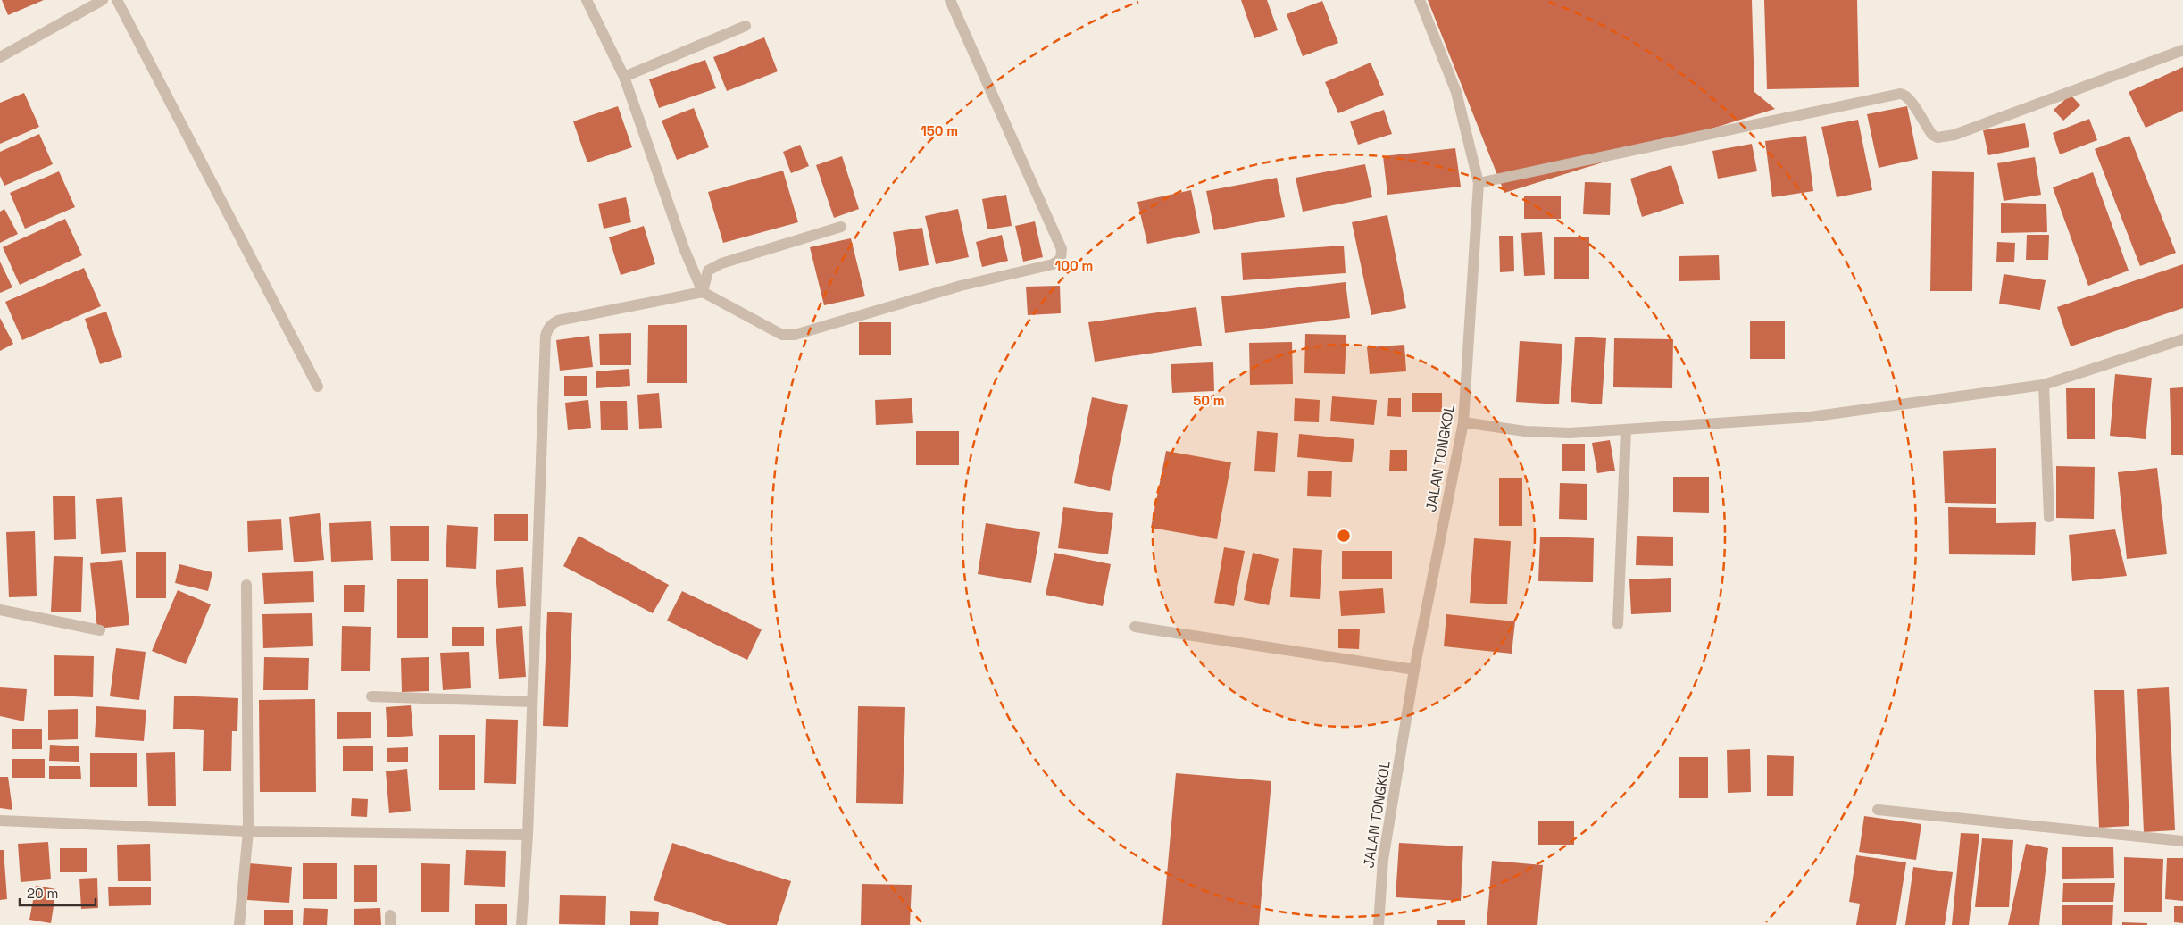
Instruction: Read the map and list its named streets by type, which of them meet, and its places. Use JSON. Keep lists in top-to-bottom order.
{
  "streets": {
    "street": ["JALAN TONGKOL"]
  },
  "scale_bar": "20 m",
  "rings": ["150 m", "100 m", "50 m"]
}
